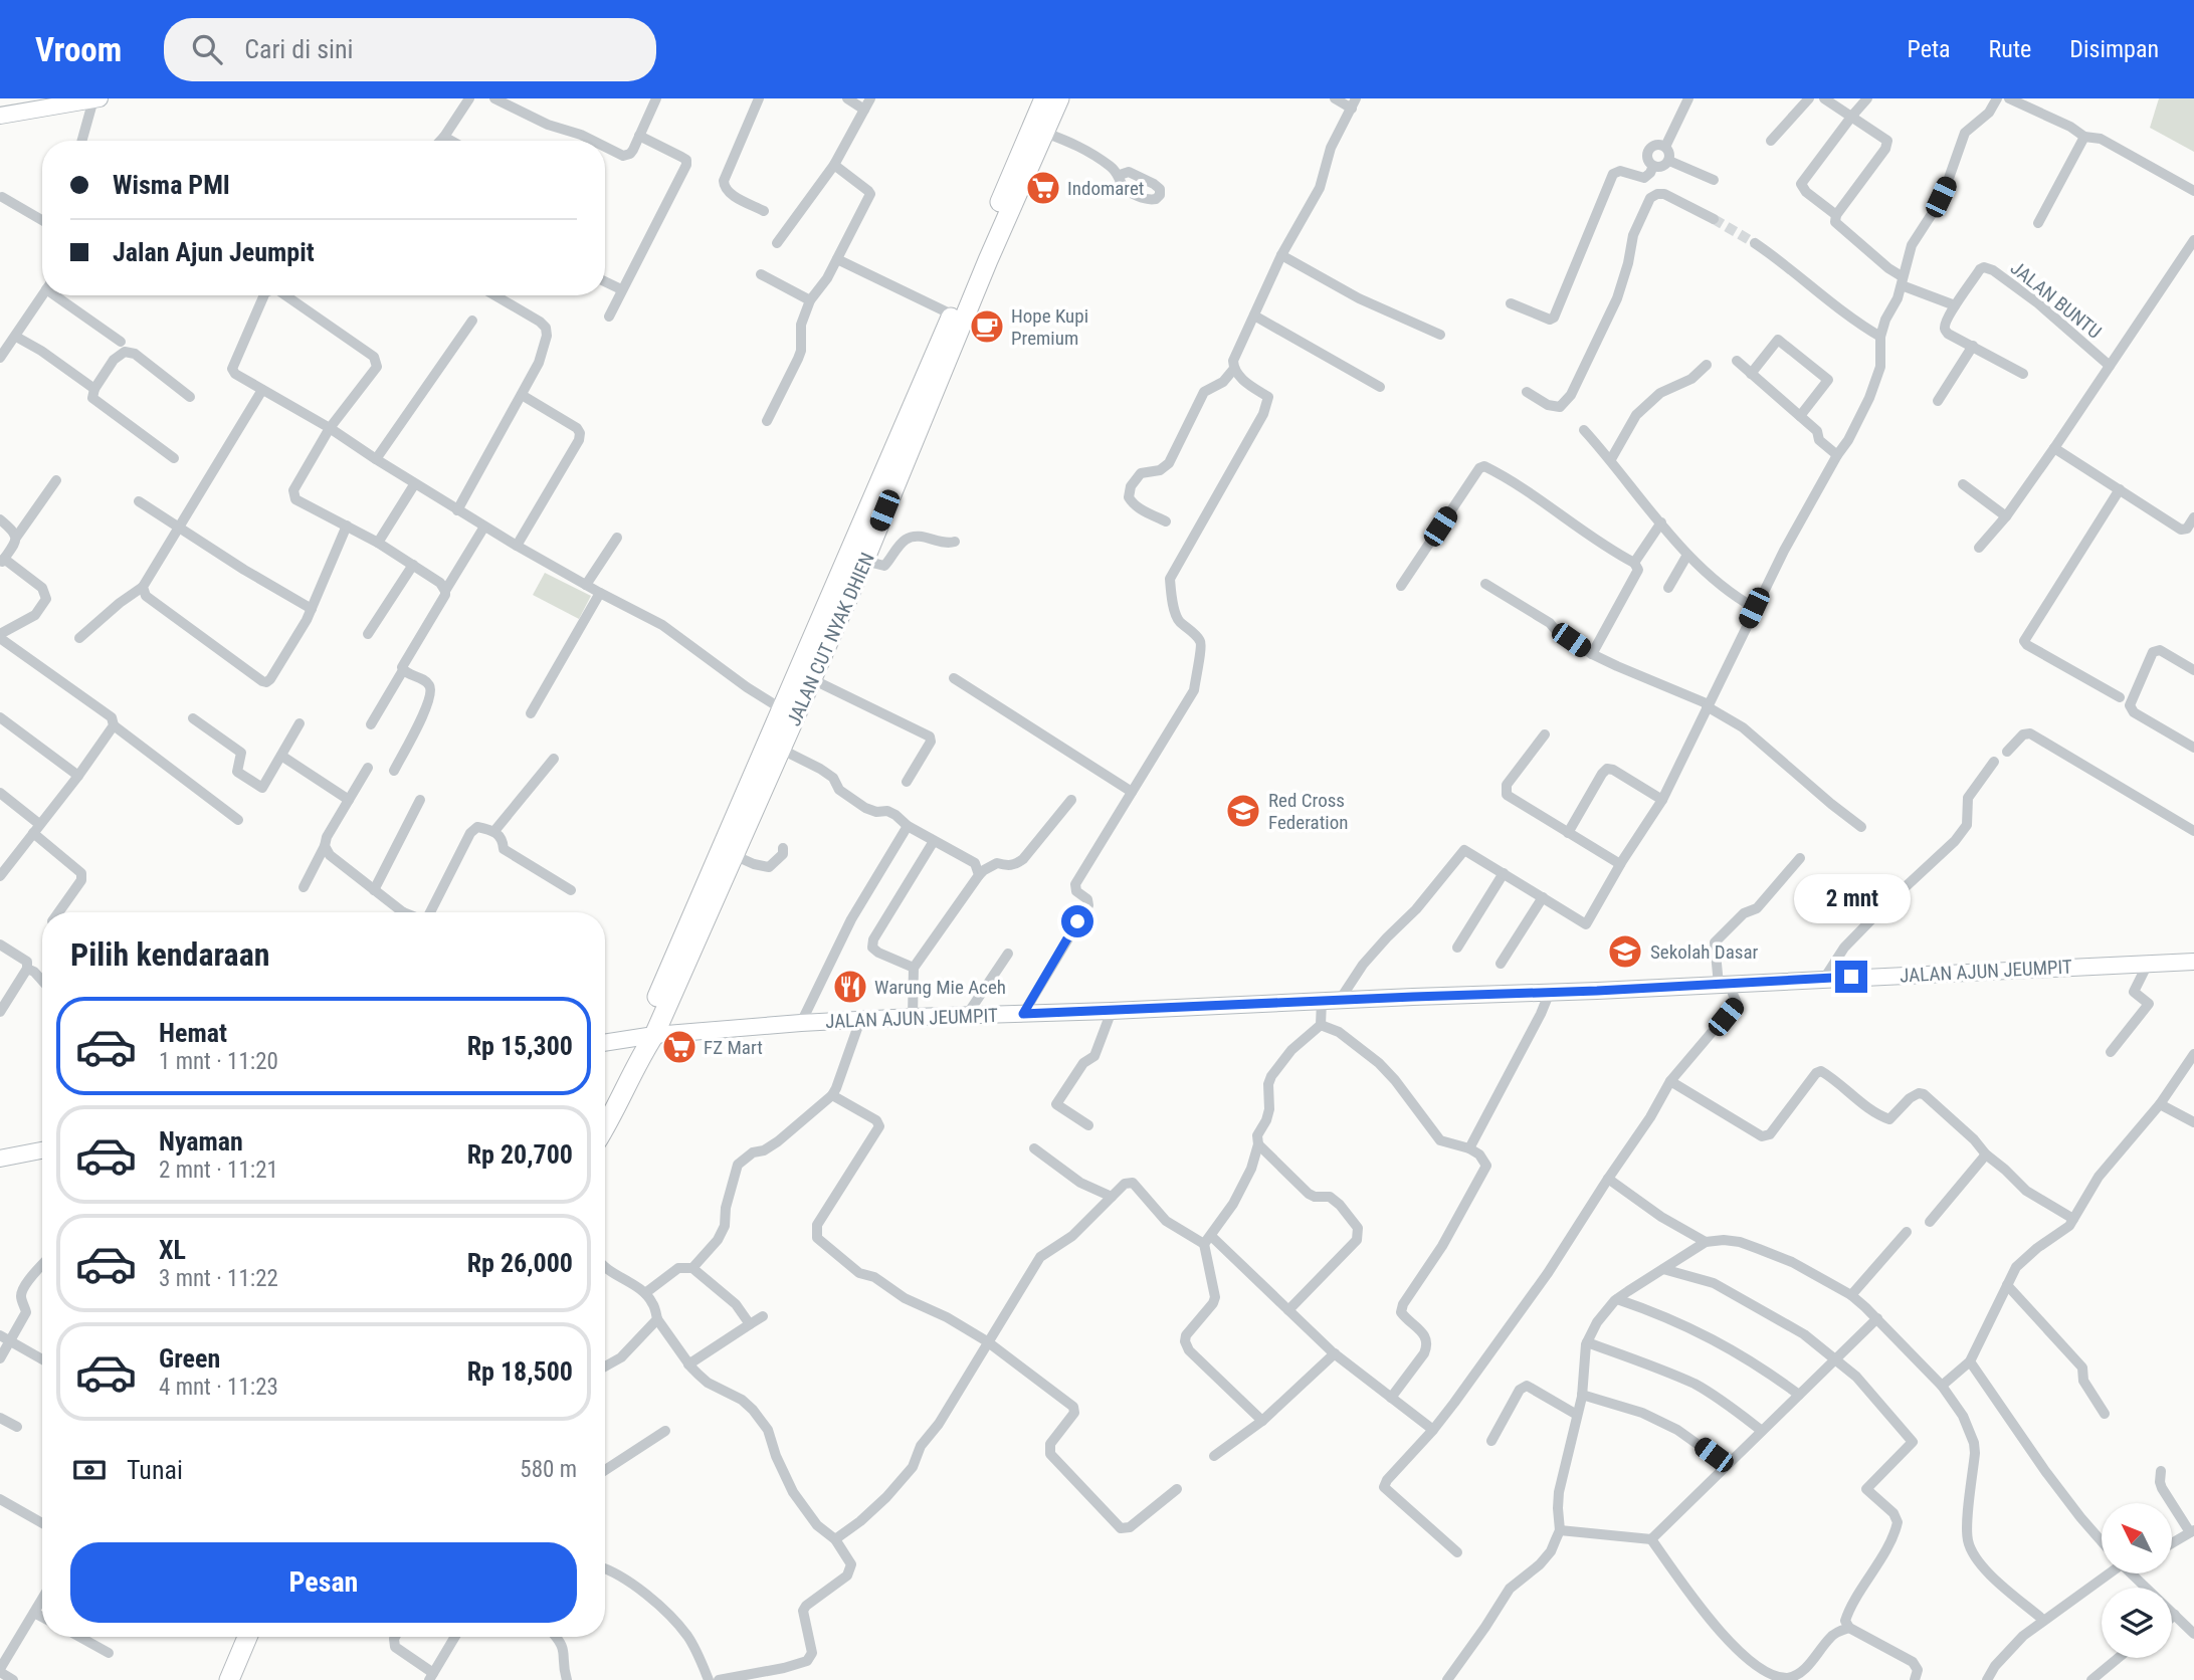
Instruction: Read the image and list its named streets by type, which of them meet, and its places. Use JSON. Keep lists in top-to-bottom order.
{
  "streets": {
    "highway": ["JALAN CUT NYAK DHIEN"],
    "street": ["JALAN BUNTU", "JALAN AJUN JEUMPIT"]
  },
  "crossings": [
    ["JALAN CUT NYAK DHIEN", "JALAN AJUN JEUMPIT"]
  ],
  "places": {
    "supermarket": ["Indomaret", "FZ Mart"],
    "cafe": ["Hope Kupi Premium"],
    "school or university": ["Red Cross Federation", "Sekolah Dasar"],
    "restaurant": ["Warung Mie Aceh"]
  },
  "north": "top left",
  "page": {
    "header": "Vroom",
    "search": "Cari di sini",
    "nav": ["Peta", "Rute", "Disimpan"],
    "banner": ["Wisma PMI", "Jalan Ajun Jeumpit"],
    "bubble": "2 mnt",
    "heading": "Pilih kendaraan",
    "list": [
      {
        "name": "Hemat",
        "note": "1 mnt · 11:20",
        "value": "Rp 15,300"
      },
      {
        "name": "Nyaman",
        "note": "2 mnt · 11:21",
        "value": "Rp 20,700"
      },
      {
        "name": "XL",
        "note": "3 mnt · 11:22",
        "value": "Rp 26,000"
      },
      {
        "name": "Green",
        "note": "4 mnt · 11:23",
        "value": "Rp 18,500"
      }
    ],
    "pay": ["Tunai", "580 m"],
    "buttons": "Pesan"
  }
}
